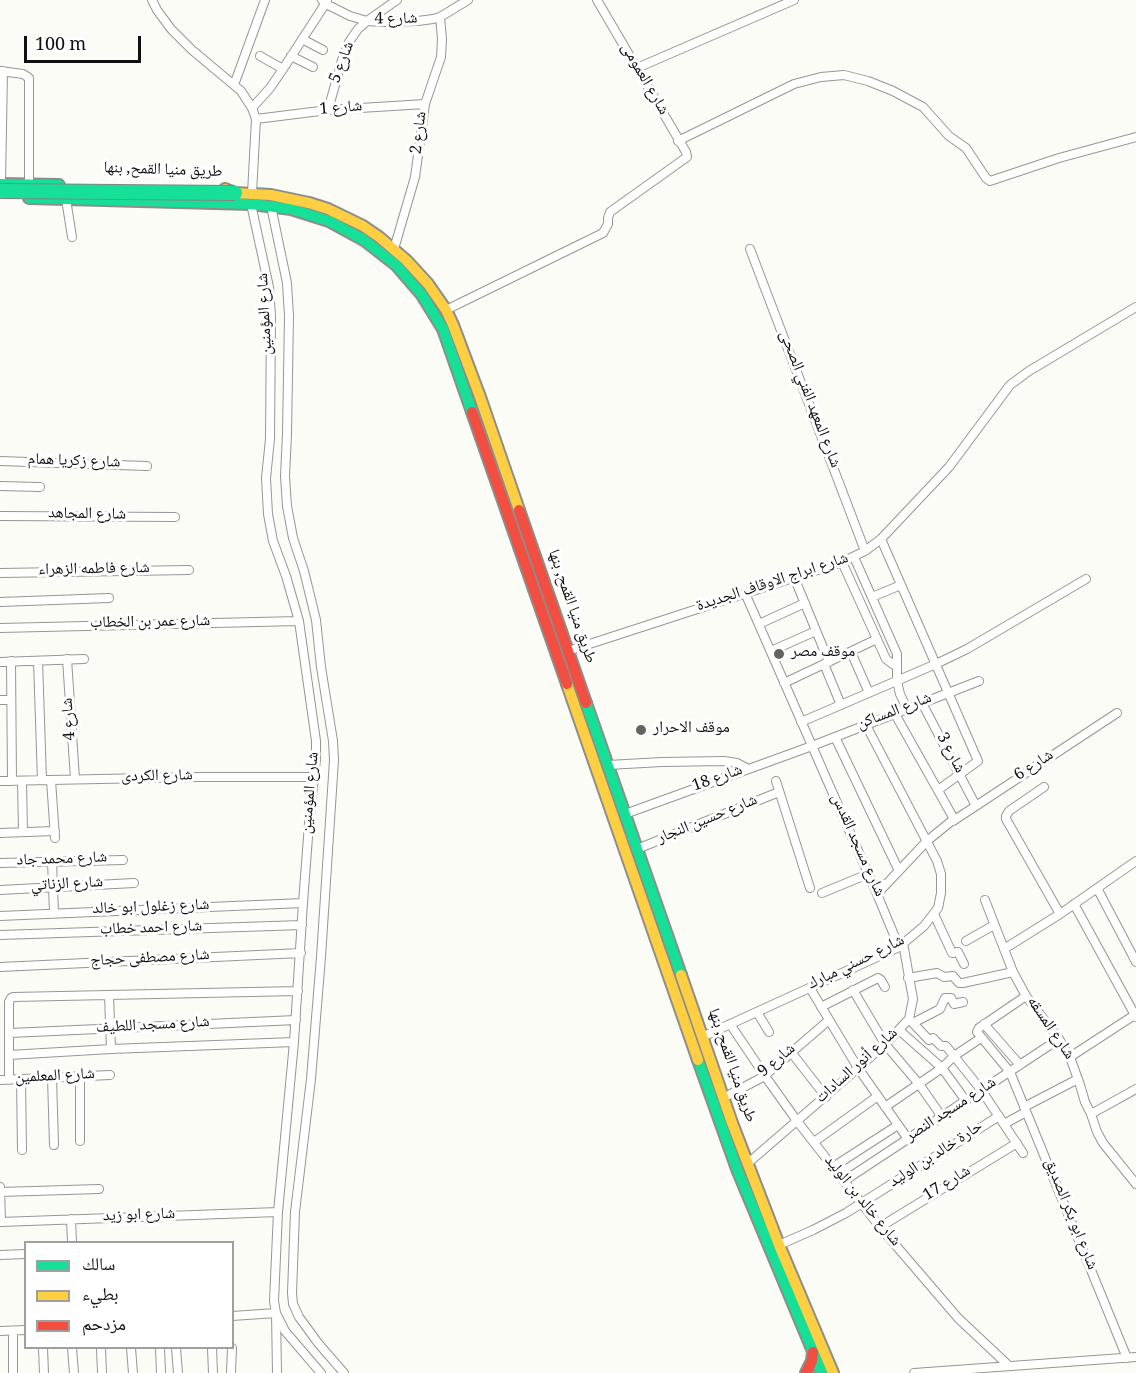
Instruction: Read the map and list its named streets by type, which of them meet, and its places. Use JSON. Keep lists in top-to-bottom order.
{
  "streets": {
    "main road": ["طريق منيا القمح, بنها"],
    "street": [
      "شارع 4",
      "شارع 5",
      "شارع العمومى",
      "شارع 1",
      "شارع 2",
      "شارع المؤمنين",
      "شارع المعهد الفني الصحى",
      "شارع زكريا همام",
      "شارع المجاهد",
      "شارع فاطمه الزهراء",
      "شارع ابراج الاوقاف الجديدة",
      "شارع عمر بن الخطاب",
      "شارع المساكن",
      "شارع 3",
      "شارع 6",
      "شارع الكردى",
      "شارع 18",
      "شارع حسين النجار",
      "شارع مسجد القدس",
      "شارع محمد جاد",
      "شارع الزناتي",
      "شارع زغلول ابو خالد",
      "شارع احمد خطاب",
      "شارع مصطفى حجاج",
      "شارع حسني مبارك",
      "شارع مسجد اللطيف",
      "شارع المسقه",
      "شارع 9",
      "شارع أنور السادات",
      "شارع المعلمين",
      "شارع مسجد النصر",
      "حارة خالد بن الوليد",
      "شارع 17",
      "شارع خالد بن الوليد",
      "شارع ابو بكر الصديق",
      "شارع ابو زيد"
    ]
  },
  "crossings": [
    ["شارع 4", "شارع 5"],
    ["شارع 4", "شارع 2"],
    ["شارع 4", "شارع الكردى"],
    ["شارع 5", "شارع 1"],
    ["شارع العمومى", "طريق منيا القمح, بنها"],
    ["شارع 1", "شارع 2"],
    ["شارع 1", "شارع المؤمنين"],
    ["شارع 2", "طريق منيا القمح, بنها"],
    ["طريق منيا القمح, بنها", "شارع المؤمنين"],
    ["طريق منيا القمح, بنها", "شارع ابراج الاوقاف الجديدة"],
    ["طريق منيا القمح, بنها", "شارع 18"],
    ["طريق منيا القمح, بنها", "شارع حسين النجار"],
    ["طريق منيا القمح, بنها", "شارع حسني مبارك"],
    ["طريق منيا القمح, بنها", "شارع 9"],
    ["طريق منيا القمح, بنها", "شارع أنور السادات"],
    ["طريق منيا القمح, بنها", "حارة خالد بن الوليد"],
    ["شارع المؤمنين", "شارع عمر بن الخطاب"],
    ["شارع المؤمنين", "شارع الكردى"],
    ["شارع المؤمنين", "شارع زغلول ابو خالد"],
    ["شارع المؤمنين", "شارع احمد خطاب"],
    ["شارع المؤمنين", "شارع مصطفى حجاج"],
    ["شارع المؤمنين", "شارع مسجد اللطيف"],
    ["شارع المؤمنين", "شارع ابو زيد"],
    ["شارع المعهد الفني الصحى", "شارع ابراج الاوقاف الجديدة"],
    ["شارع ابراج الاوقاف الجديدة", "شارع مسجد القدس"],
    ["شارع المساكن", "شارع 3"],
    ["شارع المساكن", "شارع 18"],
    ["شارع المساكن", "شارع مسجد القدس"],
    ["شارع 3", "شارع 6"],
    ["شارع 6", "شارع مسجد القدس"],
    ["شارع 18", "شارع مسجد القدس"],
    ["شارع مسجد القدس", "شارع حسني مبارك"],
    ["شارع مسجد القدس", "شارع أنور السادات"],
    ["شارع حسني مبارك", "شارع أنور السادات"],
    ["شارع حسني مبارك", "شارع خالد بن الوليد"],
    ["شارع المسقه", "شارع مسجد النصر"],
    ["شارع 9", "شارع خالد بن الوليد"],
    ["شارع أنور السادات", "شارع خالد بن الوليد"],
    ["شارع مسجد النصر", "شارع خالد بن الوليد"],
    ["شارع مسجد النصر", "شارع ابو بكر الصديق"],
    ["حارة خالد بن الوليد", "شارع خالد بن الوليد"],
    ["شارع 17", "شارع خالد بن الوليد"]
  ],
  "places": ["موقف مصر", "موقف الاحرار"],
  "legend": ["سالك", "بطيء", "مزدحم"],
  "scale_bar": "100 m"
}
